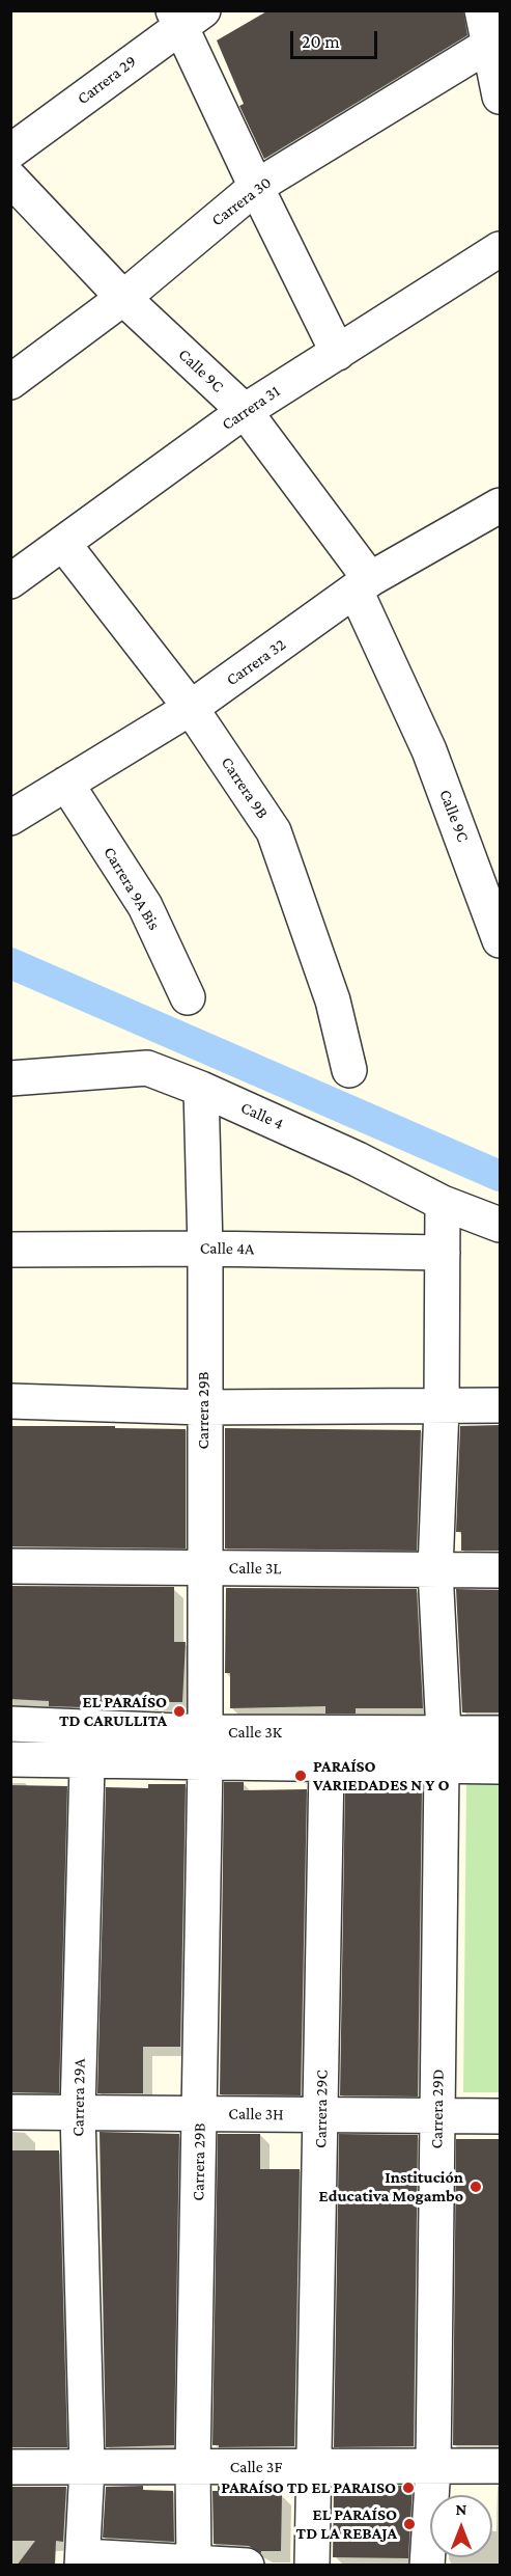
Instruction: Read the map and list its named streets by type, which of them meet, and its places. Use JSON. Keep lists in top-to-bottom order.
{
  "streets": {
    "street": [
      "Carrera 29",
      "Carrera 30",
      "Calle 9C",
      "Carrera 31",
      "Carrera 32",
      "Carrera 9B",
      "Carrera 9A Bis",
      "Calle 4",
      "Calle 4A",
      "Carrera 29B",
      "Calle 3L",
      "Calle 3K",
      "Carrera 29A",
      "Carrera 29C",
      "Carrera 29D",
      "Calle 3H",
      "Calle 3F"
    ]
  },
  "crossings": [
    ["Carrera 30", "Calle 9C"],
    ["Calle 9C", "Carrera 31"],
    ["Calle 9C", "Carrera 32"],
    ["Carrera 31", "Carrera 9B"],
    ["Carrera 32", "Carrera 9B"],
    ["Carrera 32", "Carrera 9A Bis"],
    ["Calle 4", "Carrera 29B"],
    ["Calle 4A", "Carrera 29B"],
    ["Carrera 29B", "Calle 3L"],
    ["Carrera 29B", "Calle 3K"],
    ["Carrera 29B", "Calle 3H"],
    ["Carrera 29B", "Calle 3F"],
    ["Calle 3K", "Carrera 29A"],
    ["Calle 3K", "Carrera 29C"],
    ["Calle 3K", "Carrera 29D"],
    ["Carrera 29A", "Calle 3H"],
    ["Carrera 29A", "Calle 3F"],
    ["Carrera 29C", "Calle 3H"],
    ["Carrera 29C", "Calle 3F"],
    ["Carrera 29D", "Calle 3H"],
    ["Carrera 29D", "Calle 3F"]
  ],
  "places": [
    "EL PARAÍSO TD CARULLITA",
    "PARAÍSO VARIEDADES N Y O",
    "Institución Educativa Mogambo",
    "PARAÍSO TD EL PARAISO",
    "EL PARAÍSO TD LA REBAJA"
  ],
  "scale_bar": "20 m",
  "north": "top"
}
